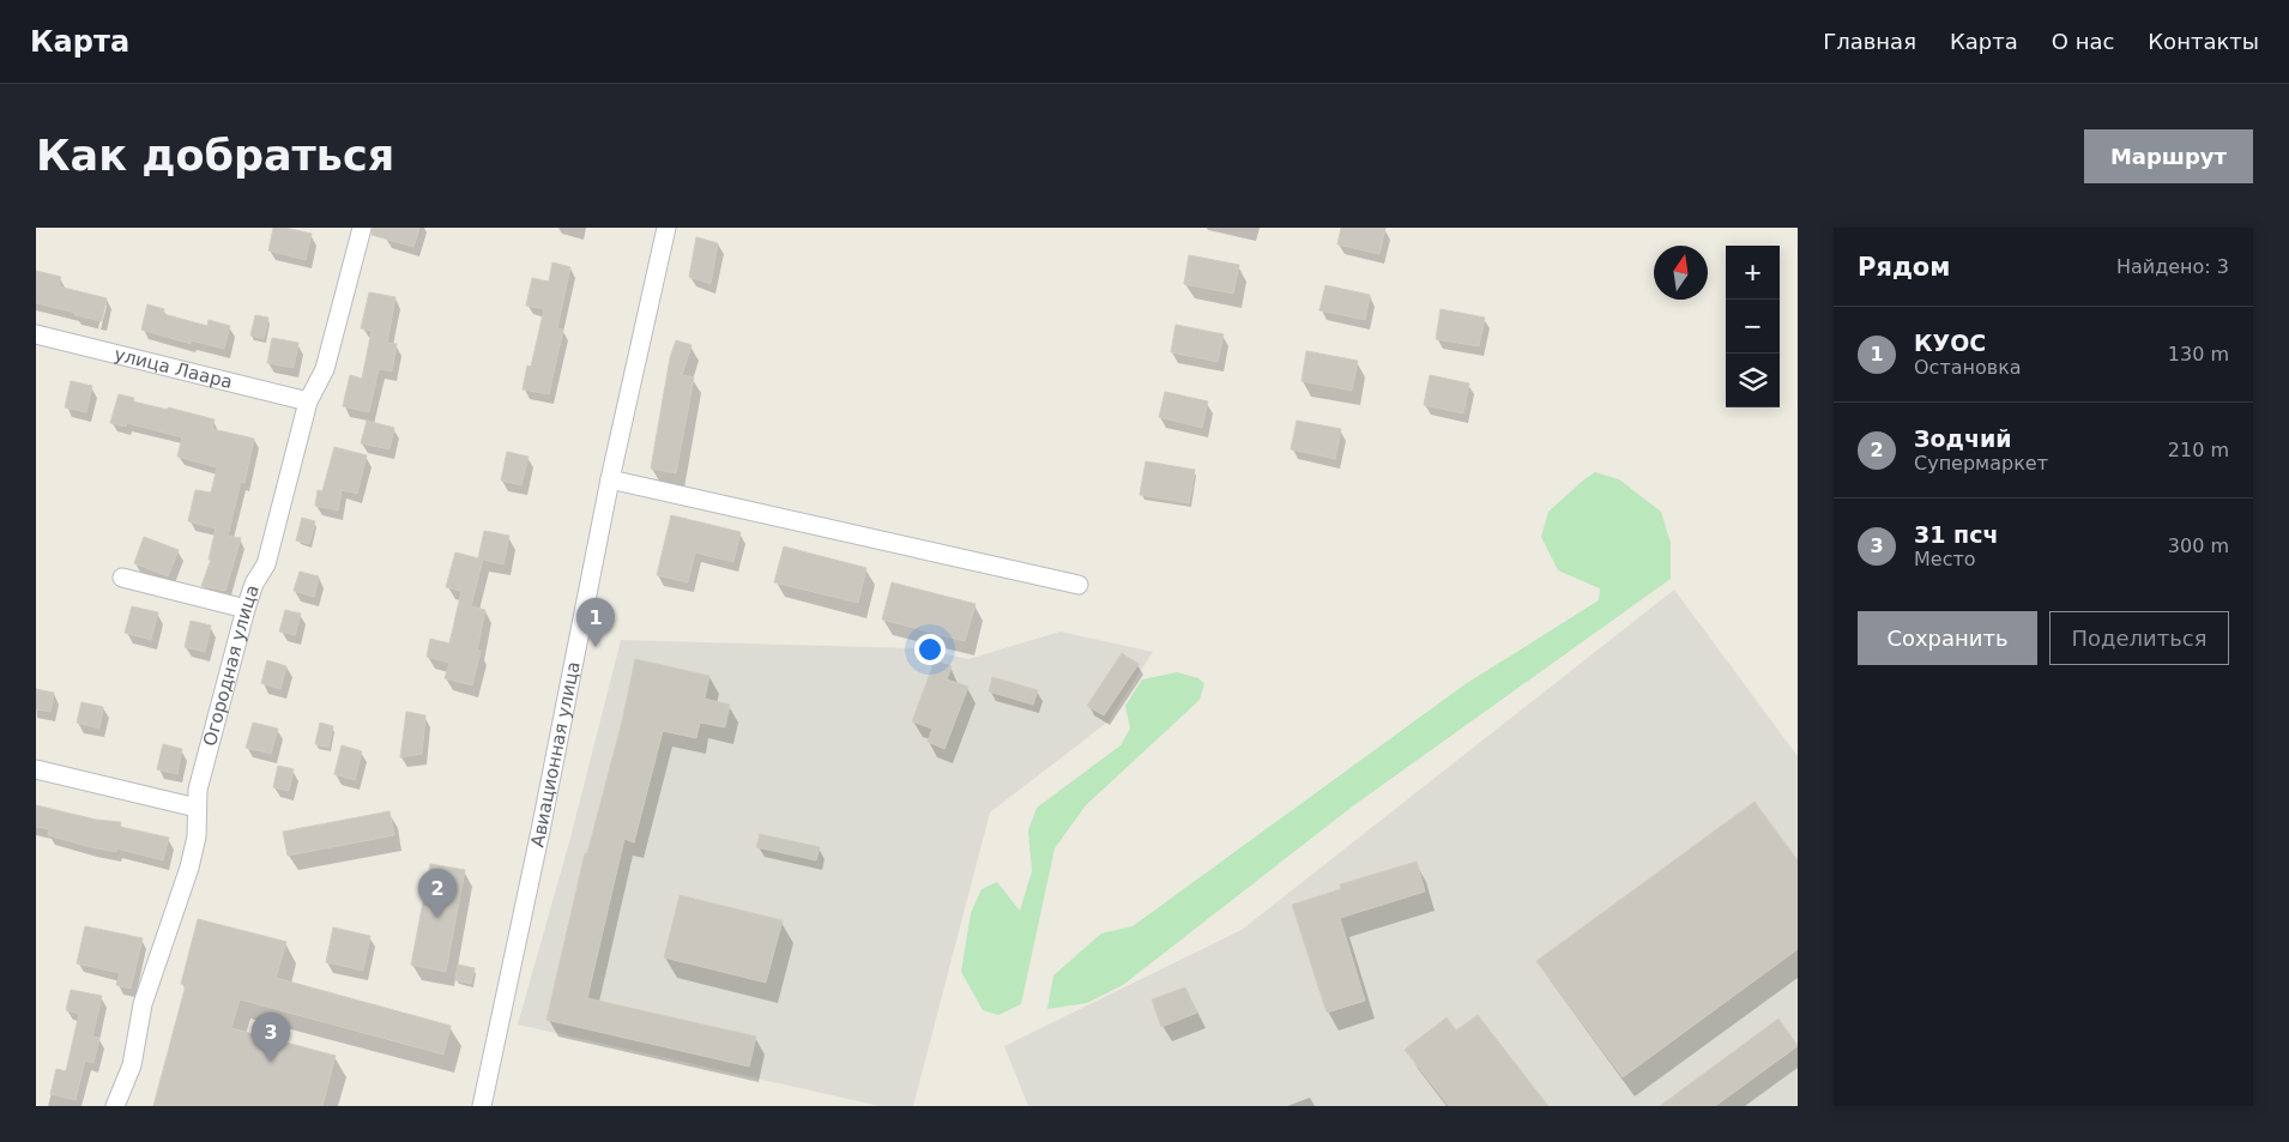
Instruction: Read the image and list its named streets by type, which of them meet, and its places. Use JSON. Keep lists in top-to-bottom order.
{
  "streets": {
    "street": ["улица Лаара", "Огородная улица", "Авиационная улица"]
  },
  "crossings": [
    ["улица Лаара", "Огородная улица"]
  ],
  "north": "top",
  "page": {
    "header": "Карта",
    "nav": [
      "Главная",
      "Карта",
      "О нас",
      "Контакты"
    ],
    "buttons": [
      "Маршрут",
      ["Сохранить", "Поделиться"]
    ],
    "title": "Как добраться",
    "heading": ["Рядом", "Найдено: 3"],
    "map_buttons": ["+", "−"],
    "list": [
      {
        "mark": "1",
        "name": "КУОС",
        "note": "Остановка",
        "value": "130 m"
      },
      {
        "mark": "2",
        "name": "Зодчий",
        "note": "Супермаркет",
        "value": "210 m"
      },
      {
        "mark": "3",
        "name": "31 псч",
        "note": "Место",
        "value": "300 m"
      }
    ],
    "pins": ["1", "2", "3"]
  }
}
